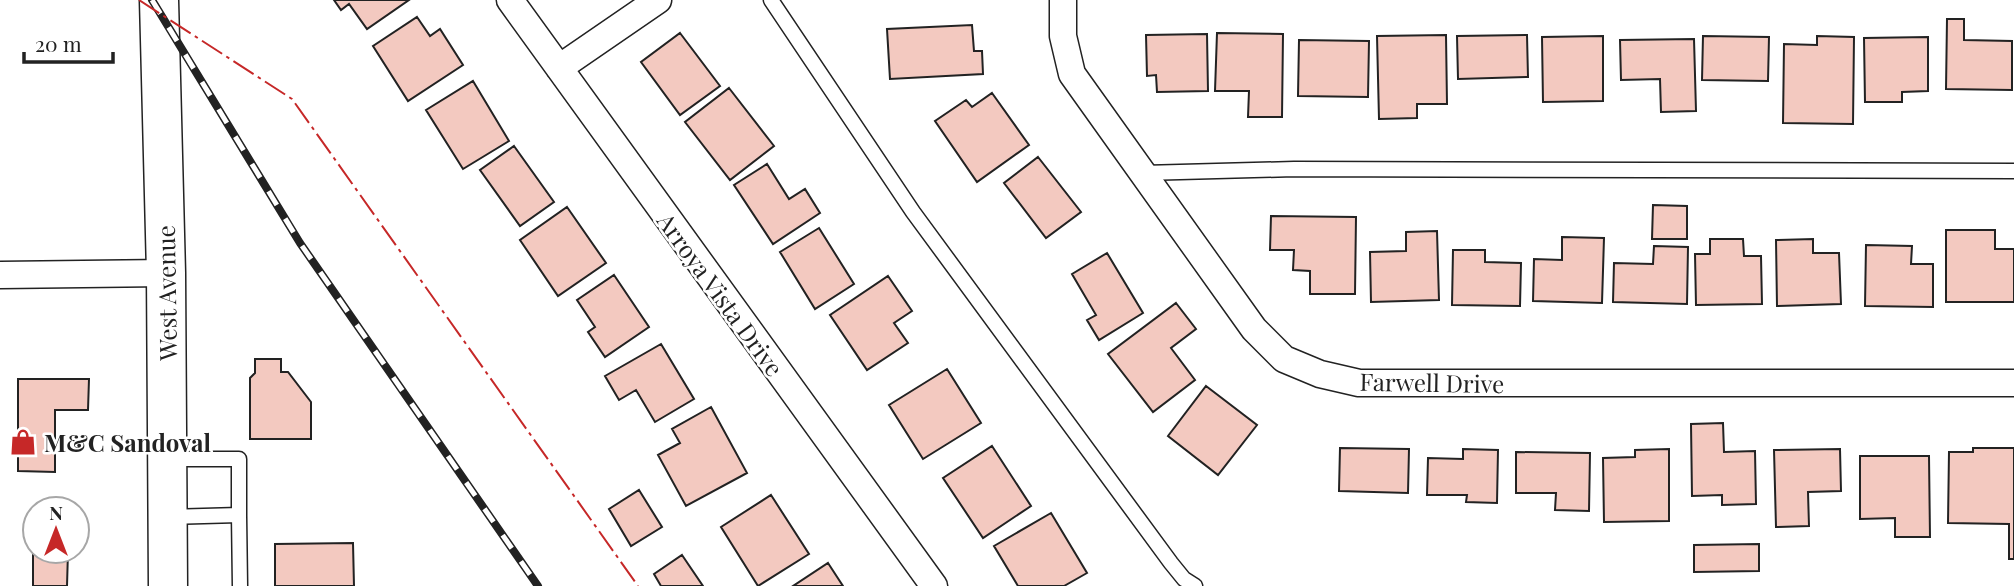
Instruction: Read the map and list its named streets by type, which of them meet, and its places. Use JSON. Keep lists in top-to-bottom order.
{
  "streets": {
    "main road": ["West Avenue"],
    "street": ["Arroya Vista Drive", "Farwell Drive"]
  },
  "places": {
    "shop": ["M&C Sandoval"]
  },
  "scale_bar": "20 m",
  "north": "top"
}
